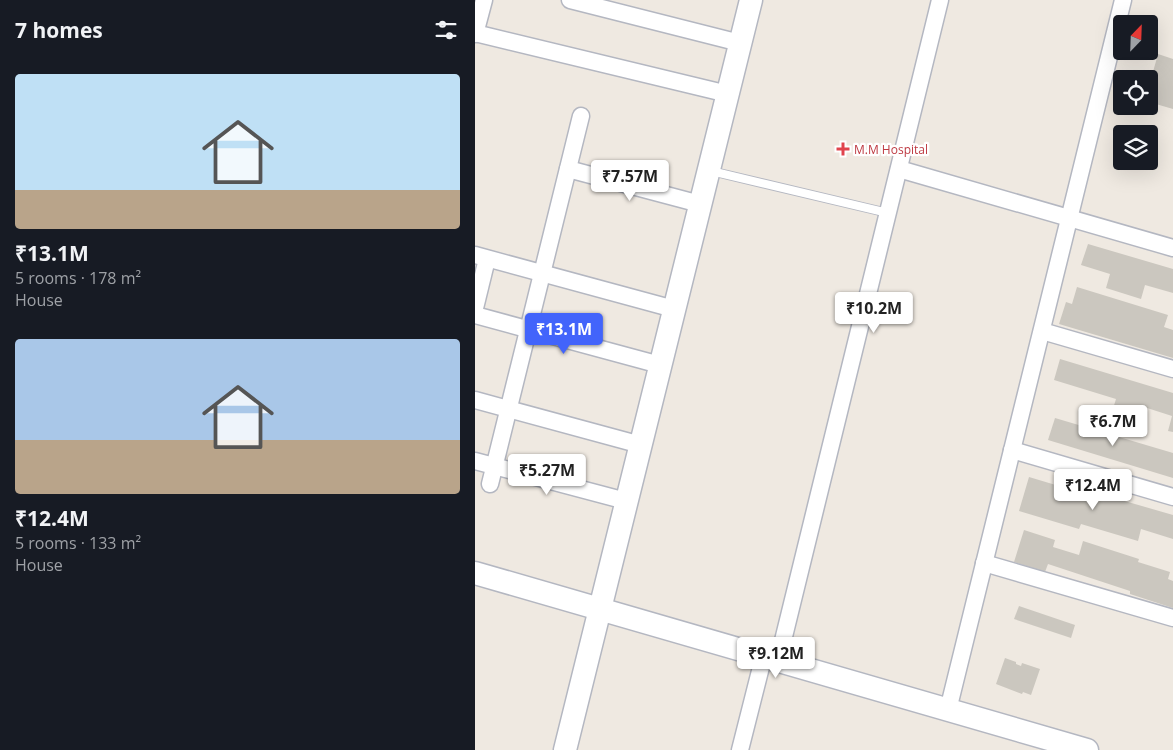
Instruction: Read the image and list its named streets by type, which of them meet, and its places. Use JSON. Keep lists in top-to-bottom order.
{
  "places": {
    "health": ["M.M Hospital"]
  },
  "north": "top right",
  "page": {
    "heading": "7 homes",
    "list": [
      {
        "name": "₹13.1M",
        "note": "5 rooms · 178 m² · House"
      },
      {
        "name": "₹12.4M",
        "note": "5 rooms · 133 m² · House"
      }
    ],
    "price": [
      "₹7.57M",
      "₹10.2M",
      "₹13.1M",
      "₹6.7M",
      "₹5.27M",
      "₹12.4M",
      "₹9.12M"
    ]
  }
}
